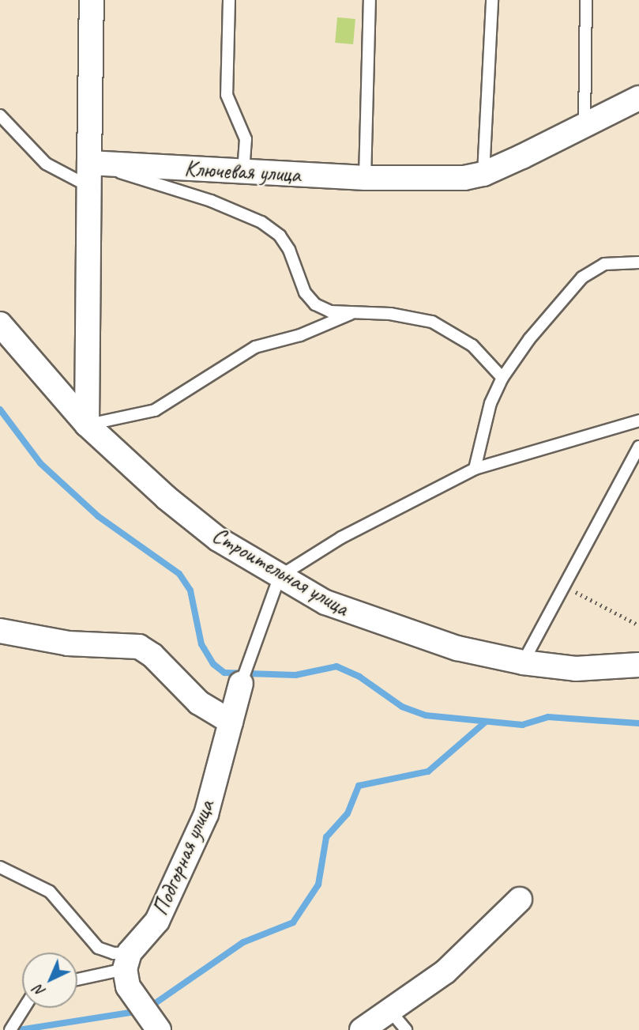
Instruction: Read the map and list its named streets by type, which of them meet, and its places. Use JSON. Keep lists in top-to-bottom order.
{
  "streets": {
    "street": ["Ключевая улица", "Строительная улица", "Подгорная улица"]
  },
  "north": "bottom left"
}
